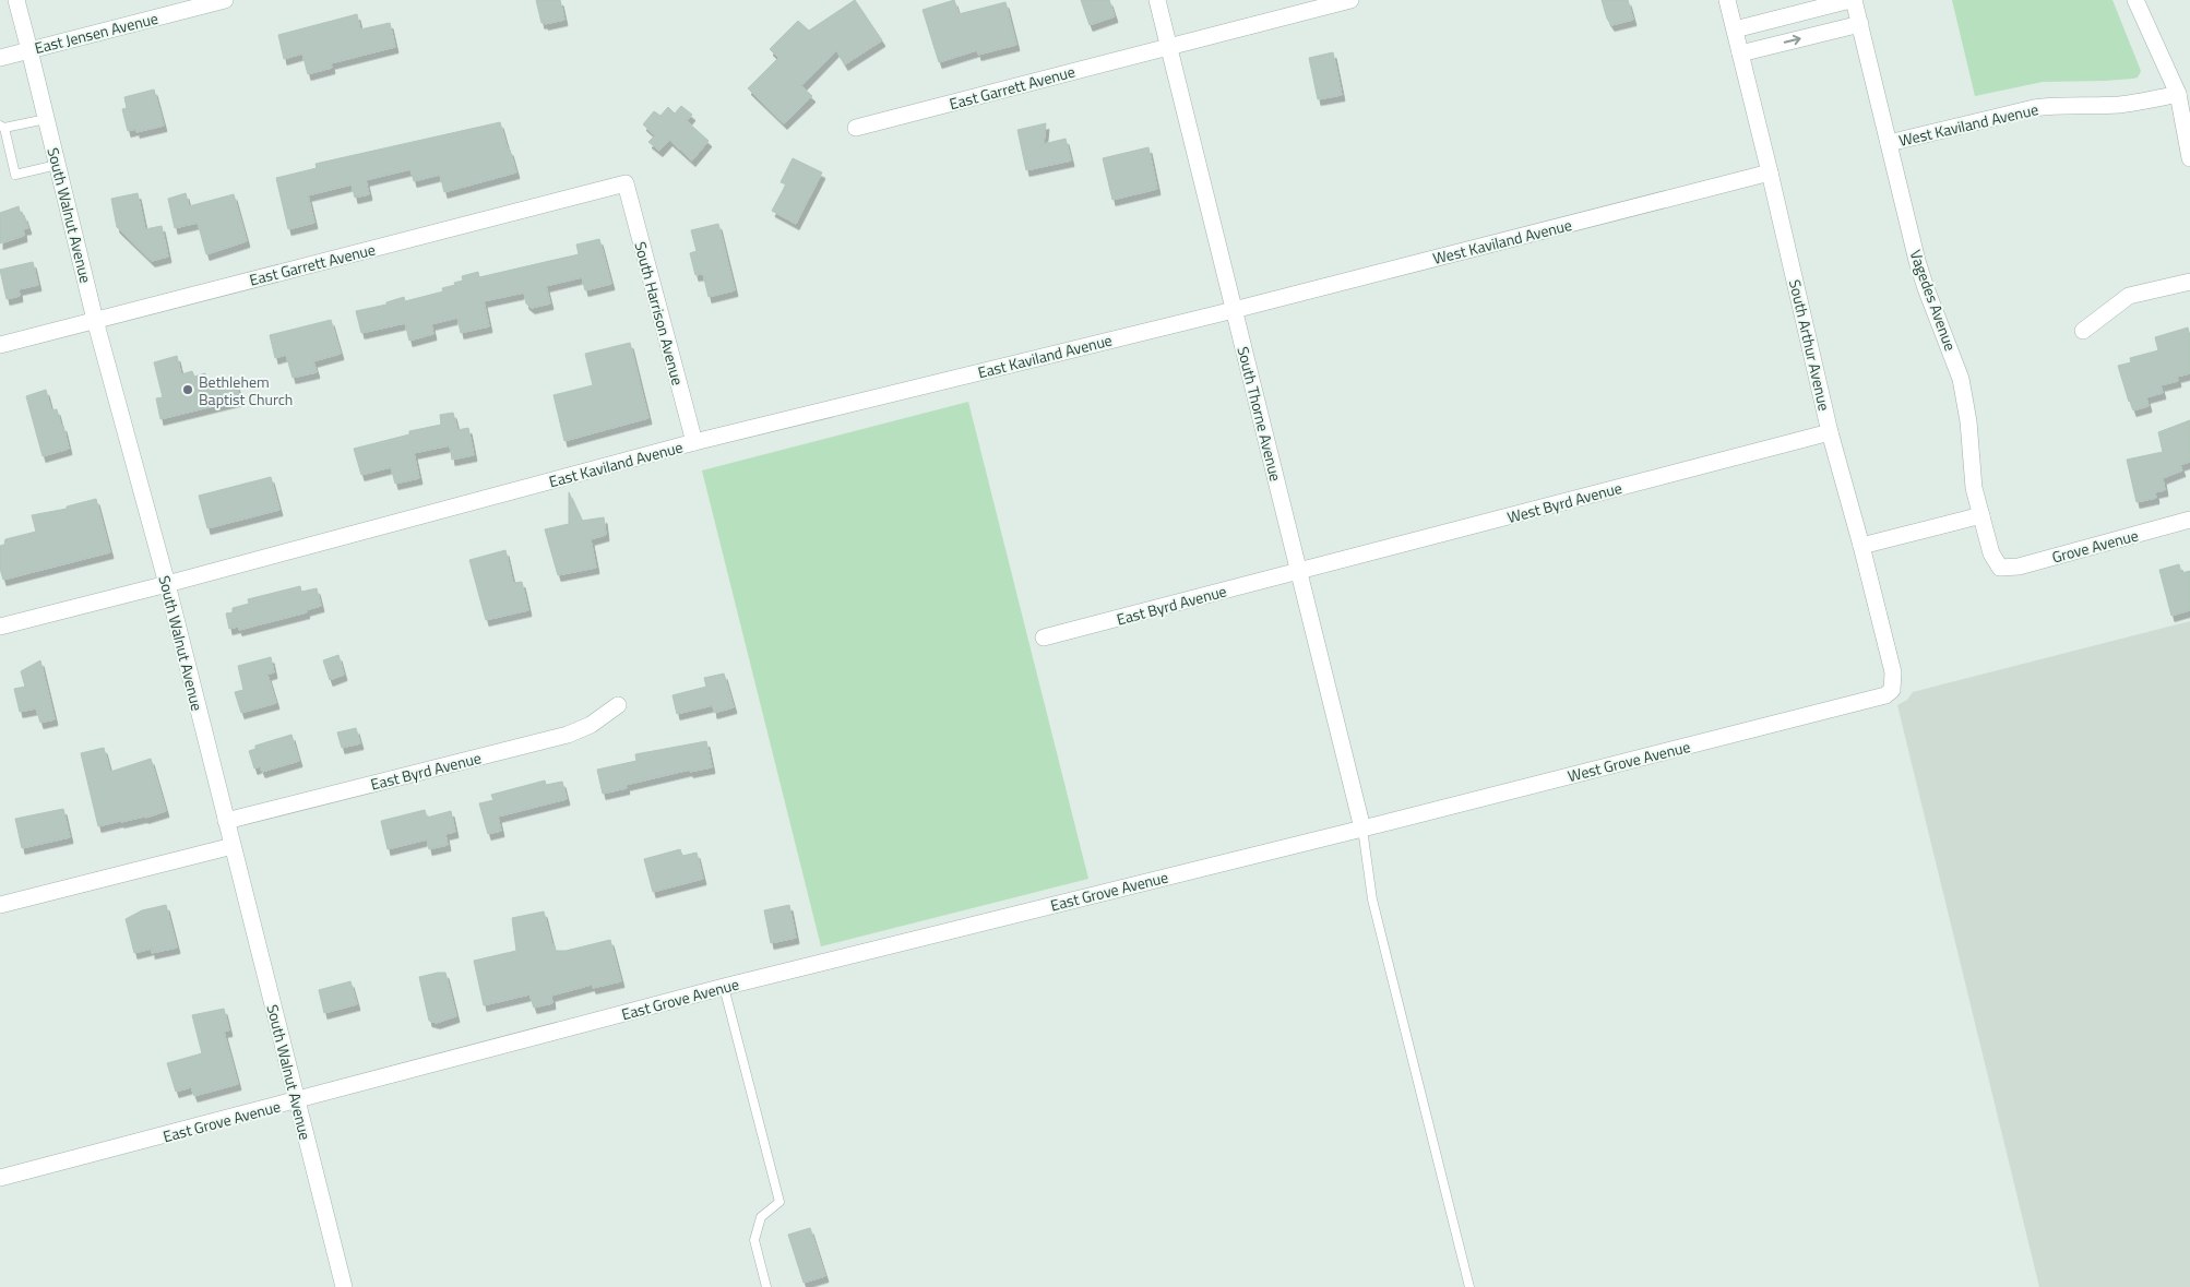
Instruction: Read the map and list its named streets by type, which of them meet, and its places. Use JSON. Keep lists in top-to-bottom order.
{
  "streets": {
    "street": [
      "East Jensen Avenue",
      "East Garrett Avenue",
      "West Kaviland Avenue",
      "South Walnut Avenue",
      "Vagedes Avenue",
      "South Harrison Avenue",
      "South Arthur Avenue",
      "East Kaviland Avenue",
      "South Thorne Avenue",
      "West Byrd Avenue",
      "Grove Avenue",
      "East Byrd Avenue",
      "West Grove Avenue",
      "East Grove Avenue"
    ]
  },
  "crossings": [
    ["East Jensen Avenue", "South Walnut Avenue"],
    ["East Garrett Avenue", "South Walnut Avenue"],
    ["East Garrett Avenue", "South Harrison Avenue"],
    ["East Garrett Avenue", "South Thorne Avenue"],
    ["West Kaviland Avenue", "Vagedes Avenue"],
    ["West Kaviland Avenue", "South Arthur Avenue"],
    ["West Kaviland Avenue", "East Kaviland Avenue"],
    ["West Kaviland Avenue", "South Thorne Avenue"],
    ["South Walnut Avenue", "East Kaviland Avenue"],
    ["South Walnut Avenue", "East Byrd Avenue"],
    ["South Walnut Avenue", "East Grove Avenue"],
    ["Vagedes Avenue", "Grove Avenue"],
    ["South Harrison Avenue", "East Kaviland Avenue"],
    ["South Arthur Avenue", "West Byrd Avenue"],
    ["South Arthur Avenue", "West Grove Avenue"],
    ["East Kaviland Avenue", "South Thorne Avenue"],
    ["South Thorne Avenue", "West Byrd Avenue"],
    ["South Thorne Avenue", "East Byrd Avenue"],
    ["South Thorne Avenue", "West Grove Avenue"],
    ["South Thorne Avenue", "East Grove Avenue"],
    ["West Byrd Avenue", "East Byrd Avenue"],
    ["West Grove Avenue", "East Grove Avenue"]
  ],
  "places": ["Bethlehem Baptist Church"]
}
